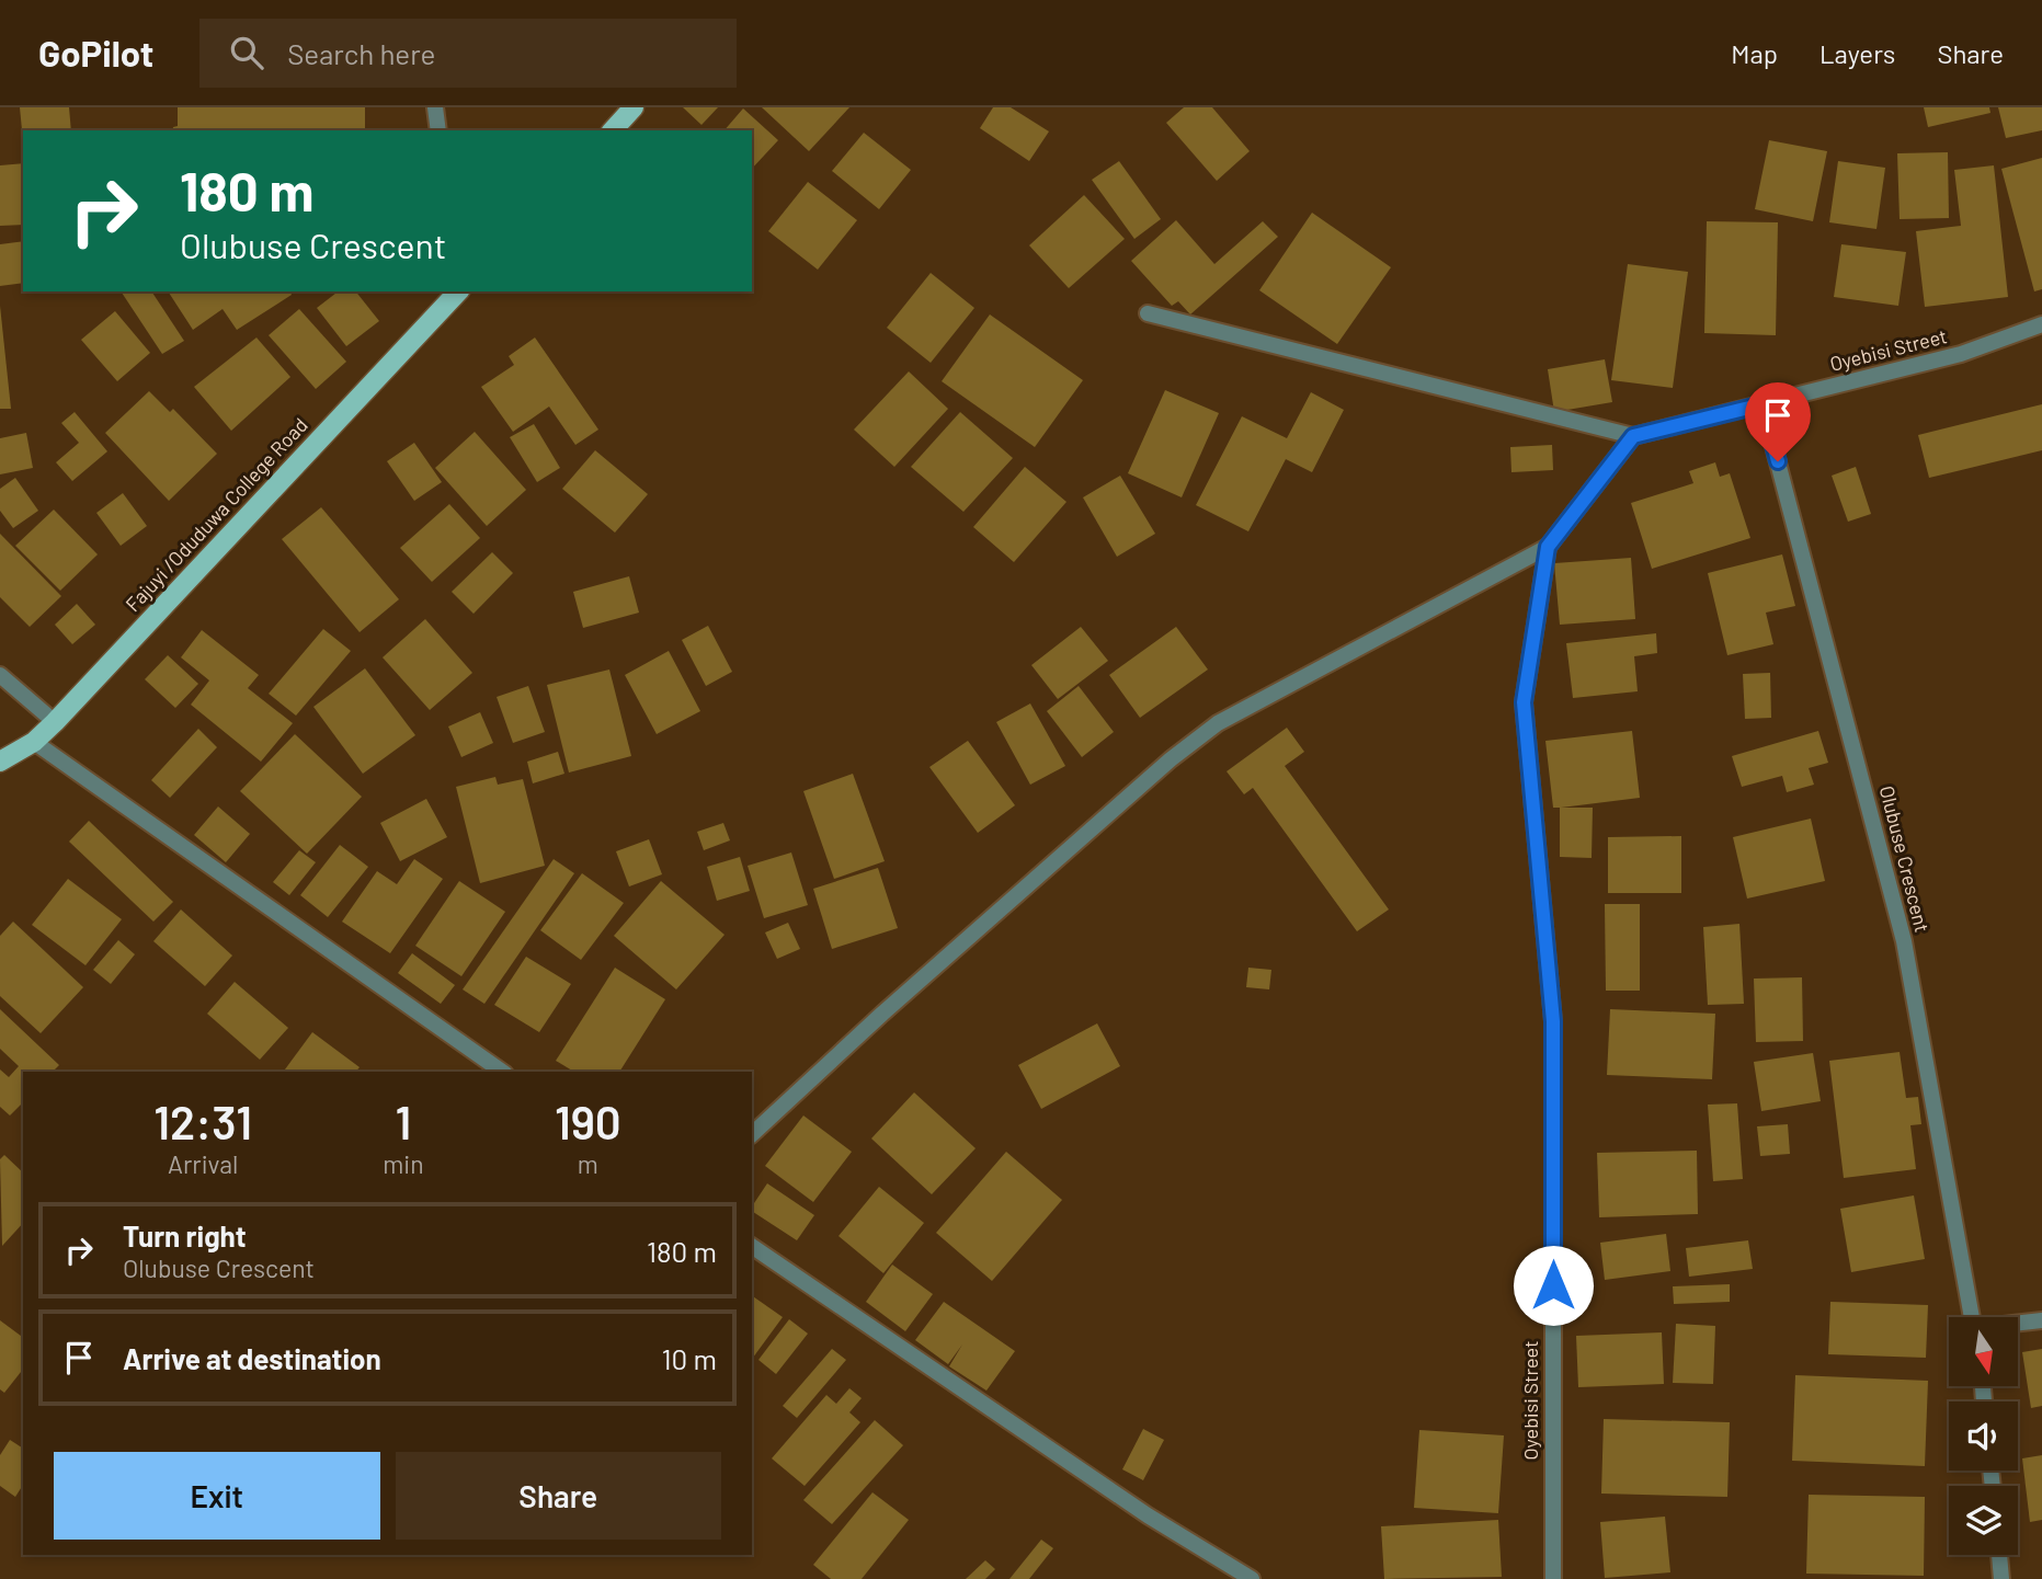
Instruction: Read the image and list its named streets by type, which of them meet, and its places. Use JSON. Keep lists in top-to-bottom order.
{
  "streets": {
    "main road": ["Fajuyi /Oduduwa College Road"],
    "street": ["Oyebisi Street", "Olubuse Crescent"]
  },
  "crossings": [
    ["Oyebisi Street", "Olubuse Crescent"]
  ],
  "north": "bottom",
  "page": {
    "header": "GoPilot",
    "search": "Search here",
    "nav": ["Map", "Layers", "Share"],
    "turn": ["180 m", "Olubuse Crescent"],
    "eta": [
      "12:31",
      "Arrival",
      "1",
      "min",
      "190",
      "m"
    ],
    "list": [
      {
        "name": "Turn right",
        "note": "Olubuse Crescent",
        "value": "180 m"
      },
      {
        "name": "Arrive at destination",
        "value": "10 m"
      }
    ],
    "buttons": ["Exit", "Share"]
  }
}
